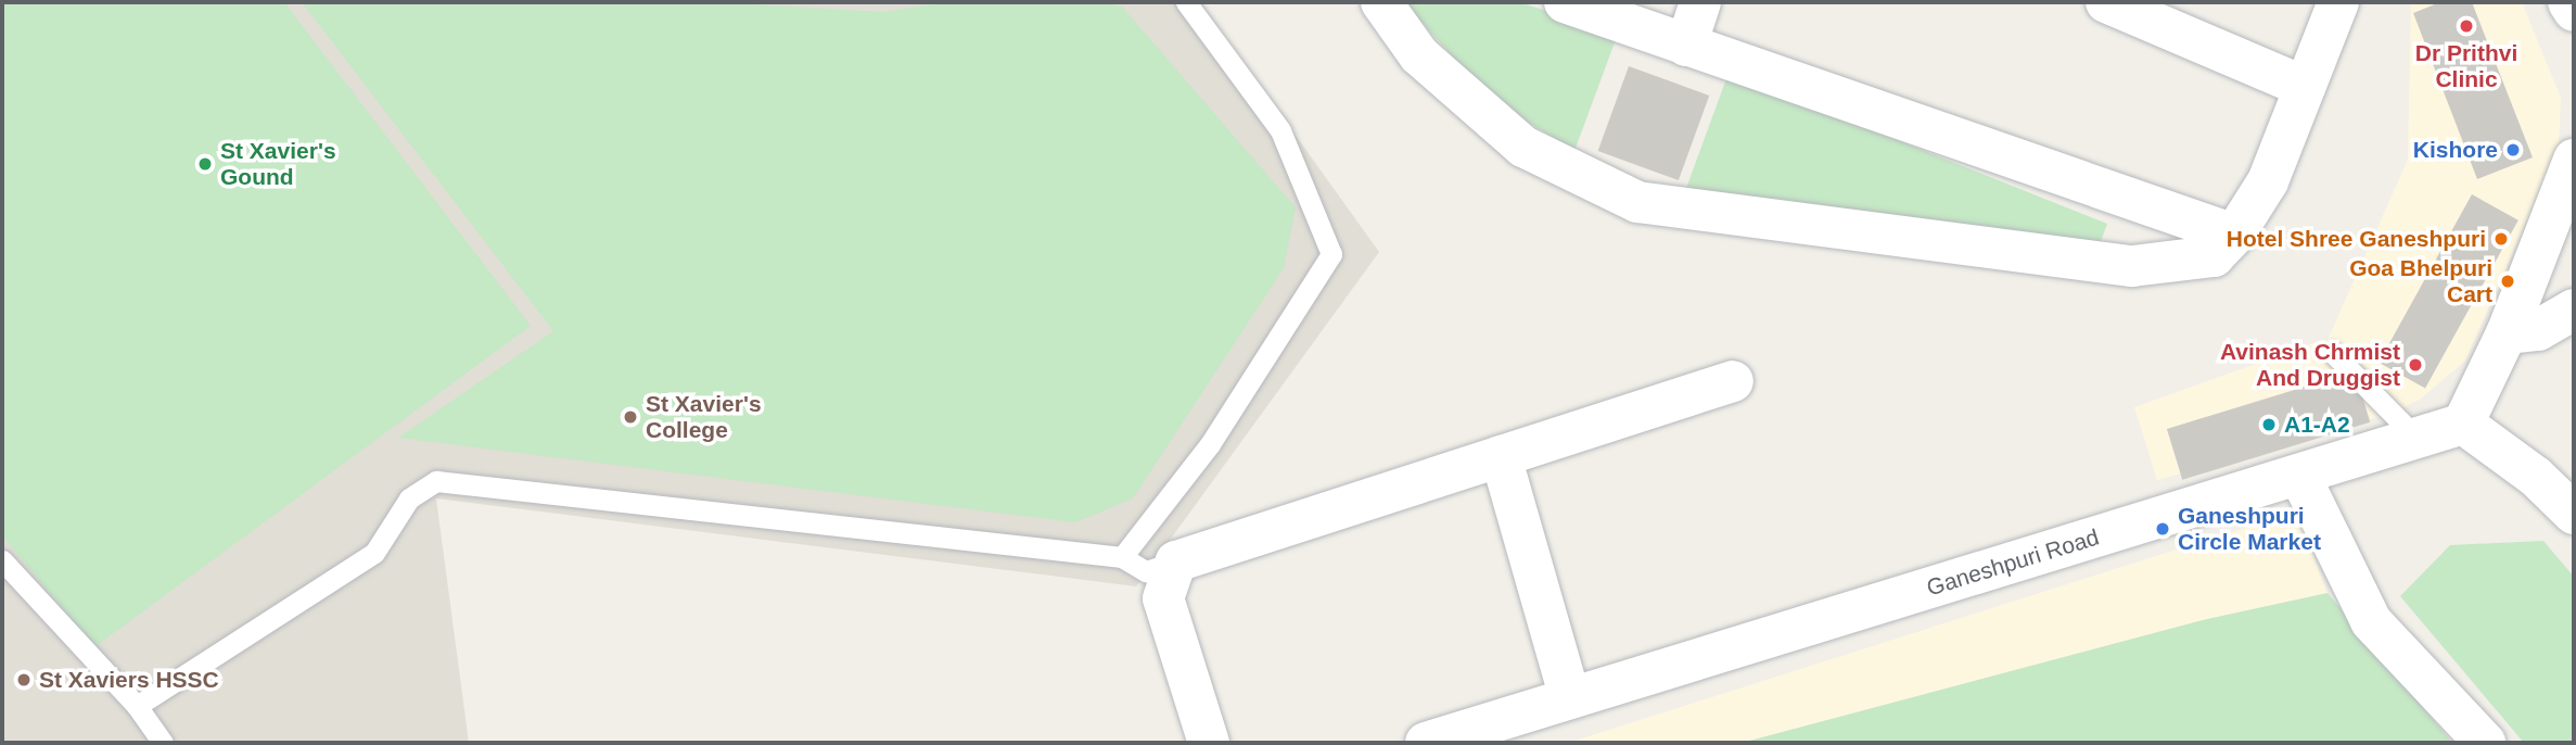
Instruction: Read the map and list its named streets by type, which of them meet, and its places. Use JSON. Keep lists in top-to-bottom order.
{
  "streets": {
    "street": ["Ganeshpuri Road"]
  },
  "places": [
    "Dr Prithvi Clinic",
    "Kishore",
    "St Xavier's Gound",
    "Hotel Shree Ganeshpuri",
    "Goa Bhelpuri Cart",
    "Avinash Chrmist And Druggist",
    "St Xavier's College",
    "A1-A2",
    "Ganeshpuri Circle Market",
    "St Xaviers HSSC"
  ]
}
